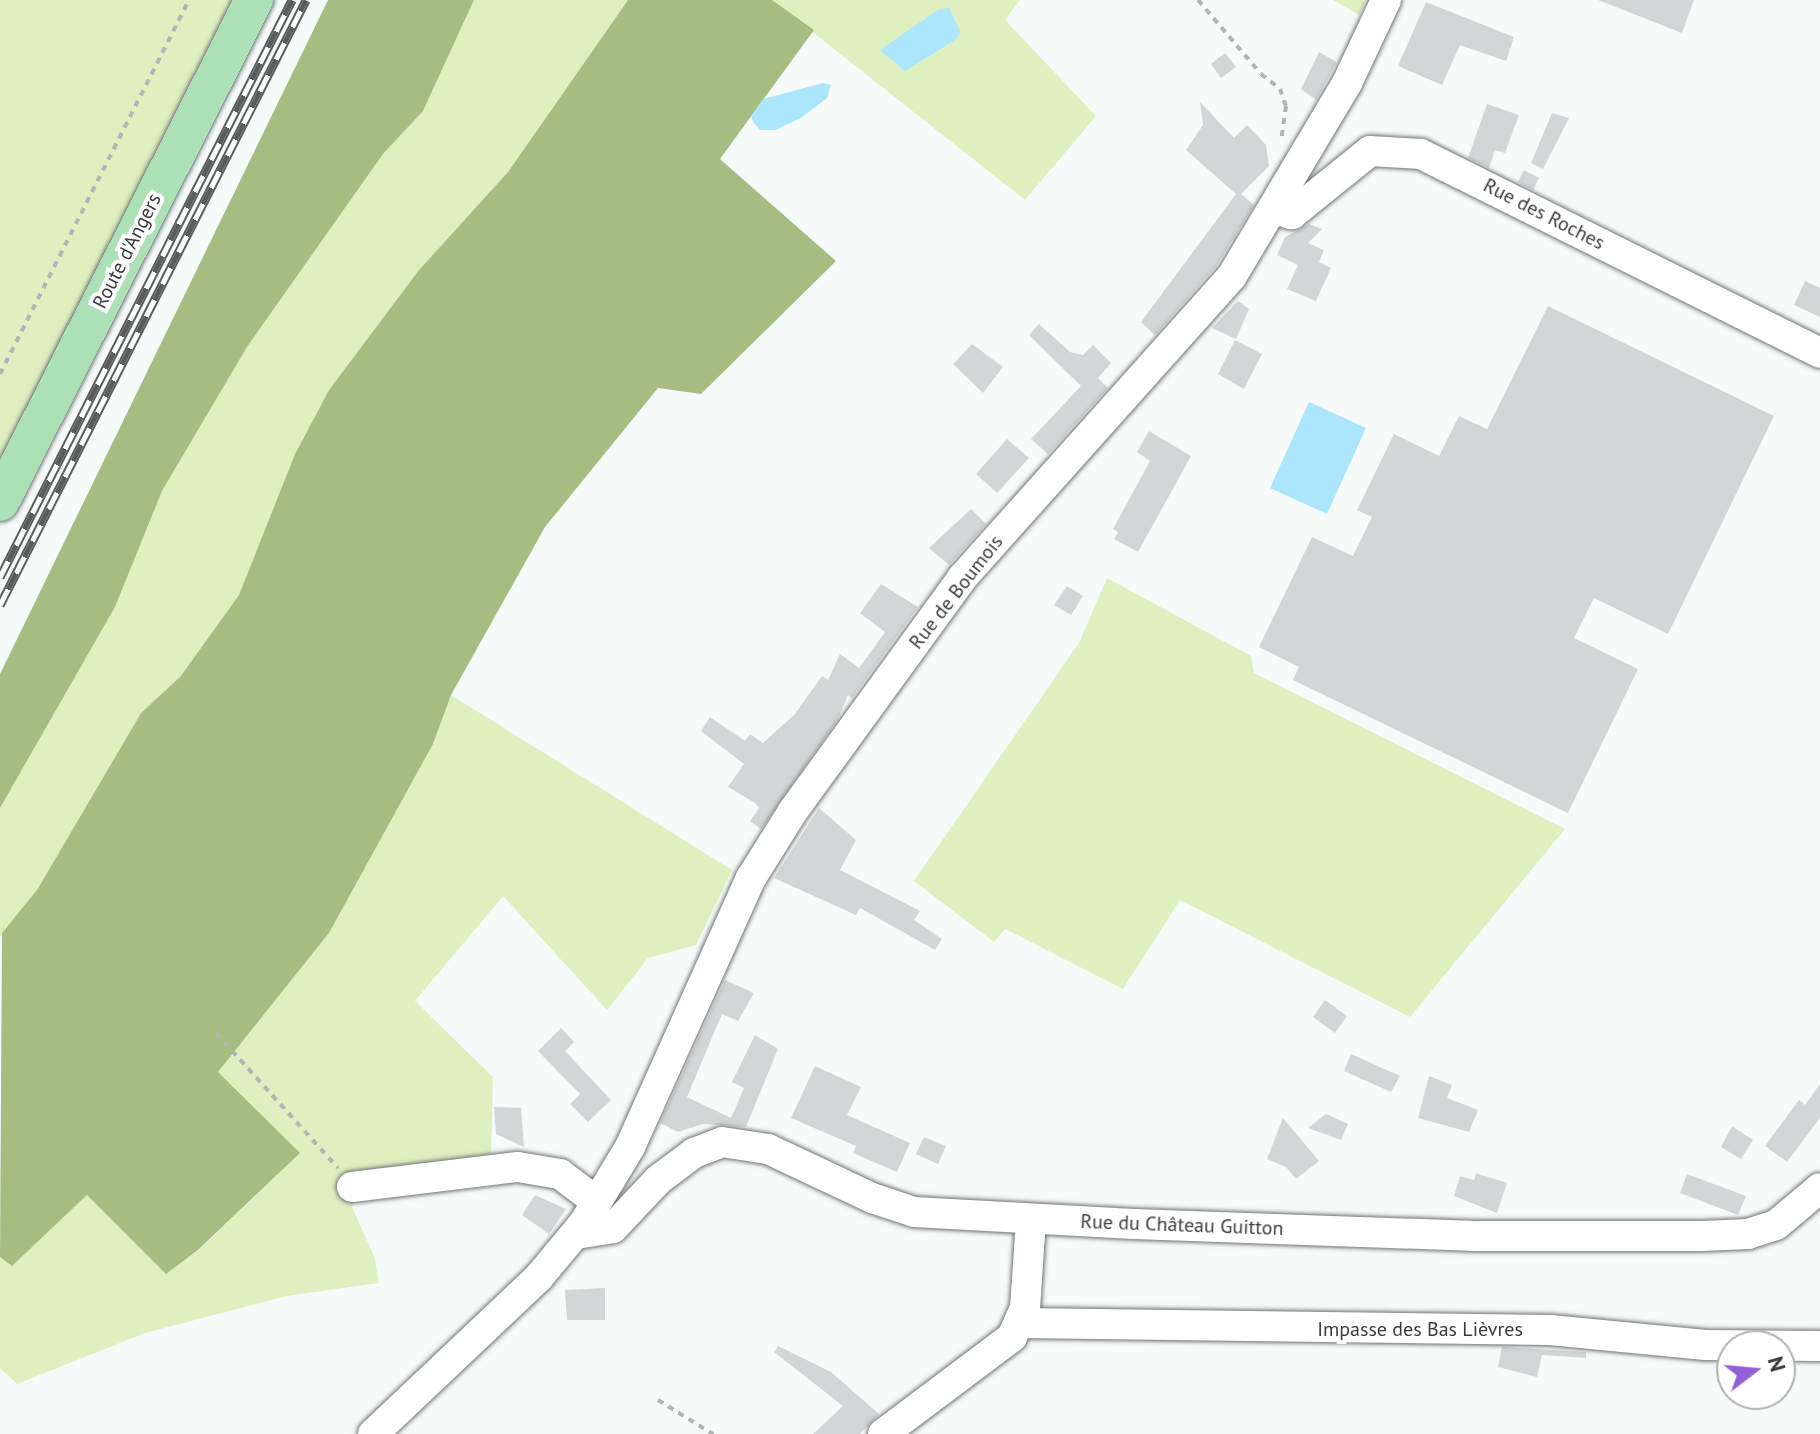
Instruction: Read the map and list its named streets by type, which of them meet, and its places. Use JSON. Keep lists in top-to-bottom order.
{
  "streets": {
    "main road": ["Route d'Angers"],
    "street": [
      "Rue des Roches",
      "Rue de Boumois",
      "Rue du Château Guitton",
      "Impasse des Bas Lièvres"
    ]
  },
  "crossings": [
    ["Rue des Roches", "Rue de Boumois"],
    ["Rue de Boumois", "Rue du Château Guitton"]
  ],
  "north": "right"
}
